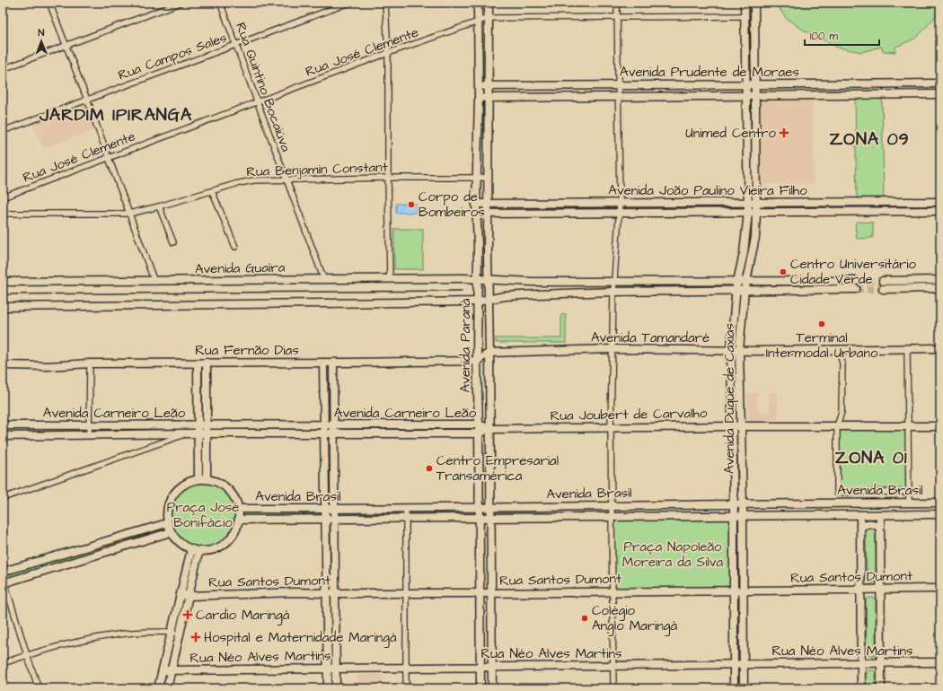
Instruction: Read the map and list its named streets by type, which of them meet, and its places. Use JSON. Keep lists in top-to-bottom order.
{
  "streets": {
    "main road": [
      "Avenida Prudente de Moraes",
      "Avenida João Paulino Vieira Filho",
      "Avenida Guaíra",
      "Avenida Tamandaré",
      "Avenida Paraná",
      "Rua Fernão Dias",
      "Avenida Duque de Caxias",
      "Avenida Carneiro Leão",
      "Rua Joubert de Carvalho",
      "Avenida Brasil",
      "Rua Santos Dumont",
      "Rua Néo Alves Martins"
    ],
    "street": [
      "Rua José Clemente",
      "Rua Campos Sales",
      "Rua Quintino Bocaiúva",
      "Rua Benjamin Constant"
    ]
  },
  "crossings": [
    ["Rua José Clemente", "Rua Quintino Bocaiúva"],
    ["Rua José Clemente", "Avenida Paraná"],
    ["Rua José Clemente", "Avenida Duque de Caxias"],
    ["Rua Campos Sales", "Rua Quintino Bocaiúva"],
    ["Avenida Prudente de Moraes", "Avenida Paraná"],
    ["Avenida Prudente de Moraes", "Avenida Duque de Caxias"],
    ["Rua Quintino Bocaiúva", "Rua Benjamin Constant"],
    ["Rua Quintino Bocaiúva", "Avenida Guaíra"],
    ["Rua Benjamin Constant", "Avenida Paraná"],
    ["Avenida João Paulino Vieira Filho", "Avenida Paraná"],
    ["Avenida João Paulino Vieira Filho", "Avenida Duque de Caxias"],
    ["Avenida Guaíra", "Avenida Paraná"],
    ["Avenida Guaíra", "Avenida Duque de Caxias"],
    ["Avenida Tamandaré", "Avenida Paraná"],
    ["Avenida Tamandaré", "Avenida Duque de Caxias"],
    ["Avenida Paraná", "Rua Fernão Dias"],
    ["Avenida Paraná", "Avenida Carneiro Leão"],
    ["Avenida Paraná", "Rua Joubert de Carvalho"],
    ["Avenida Paraná", "Avenida Brasil"],
    ["Avenida Paraná", "Rua Santos Dumont"],
    ["Avenida Paraná", "Rua Néo Alves Martins"],
    ["Avenida Duque de Caxias", "Rua Joubert de Carvalho"],
    ["Avenida Duque de Caxias", "Avenida Brasil"],
    ["Avenida Duque de Caxias", "Rua Santos Dumont"],
    ["Avenida Duque de Caxias", "Rua Néo Alves Martins"],
    ["Avenida Carneiro Leão", "Rua Joubert de Carvalho"]
  ],
  "districts": ["JARDIM IPIRANGA", "ZONA 09", "ZONA 01"],
  "parks": ["Praça José Bonifácio", "Praça Napoleão Moreira da Silva"],
  "places": {
    "health": ["Unimed Centro", "Cardio Maringá", "Hospital e Maternidade Maringá"],
    "other": [
      "Corpo de Bombeiros",
      "Centro Universitário Cidade Verde",
      "Terminal Intermodal Urbano",
      "Centro Empresarial Transamérica",
      "Colégio Anglo Maringá"
    ]
  },
  "scale_bar": "100 m",
  "north": "top"
}
